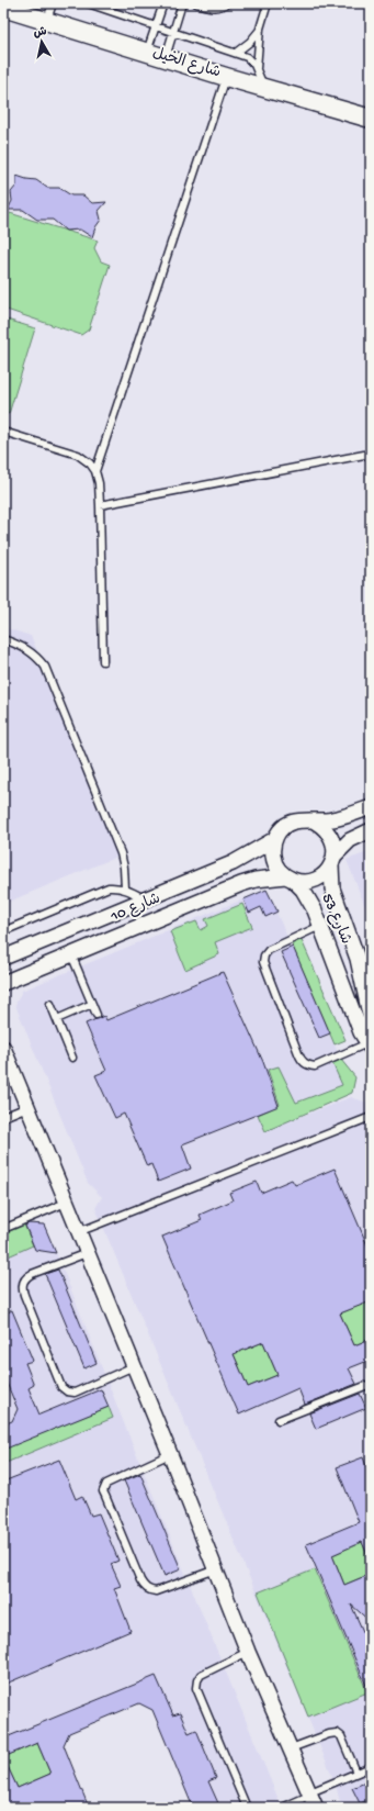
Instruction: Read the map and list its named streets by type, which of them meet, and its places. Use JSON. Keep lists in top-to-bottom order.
{
  "streets": {
    "street": ["شارع الخيل", "شارع 10", "شارع 53"]
  },
  "crossings": [
    ["شارع 10", "شارع 53"]
  ],
  "north": "top"
}
